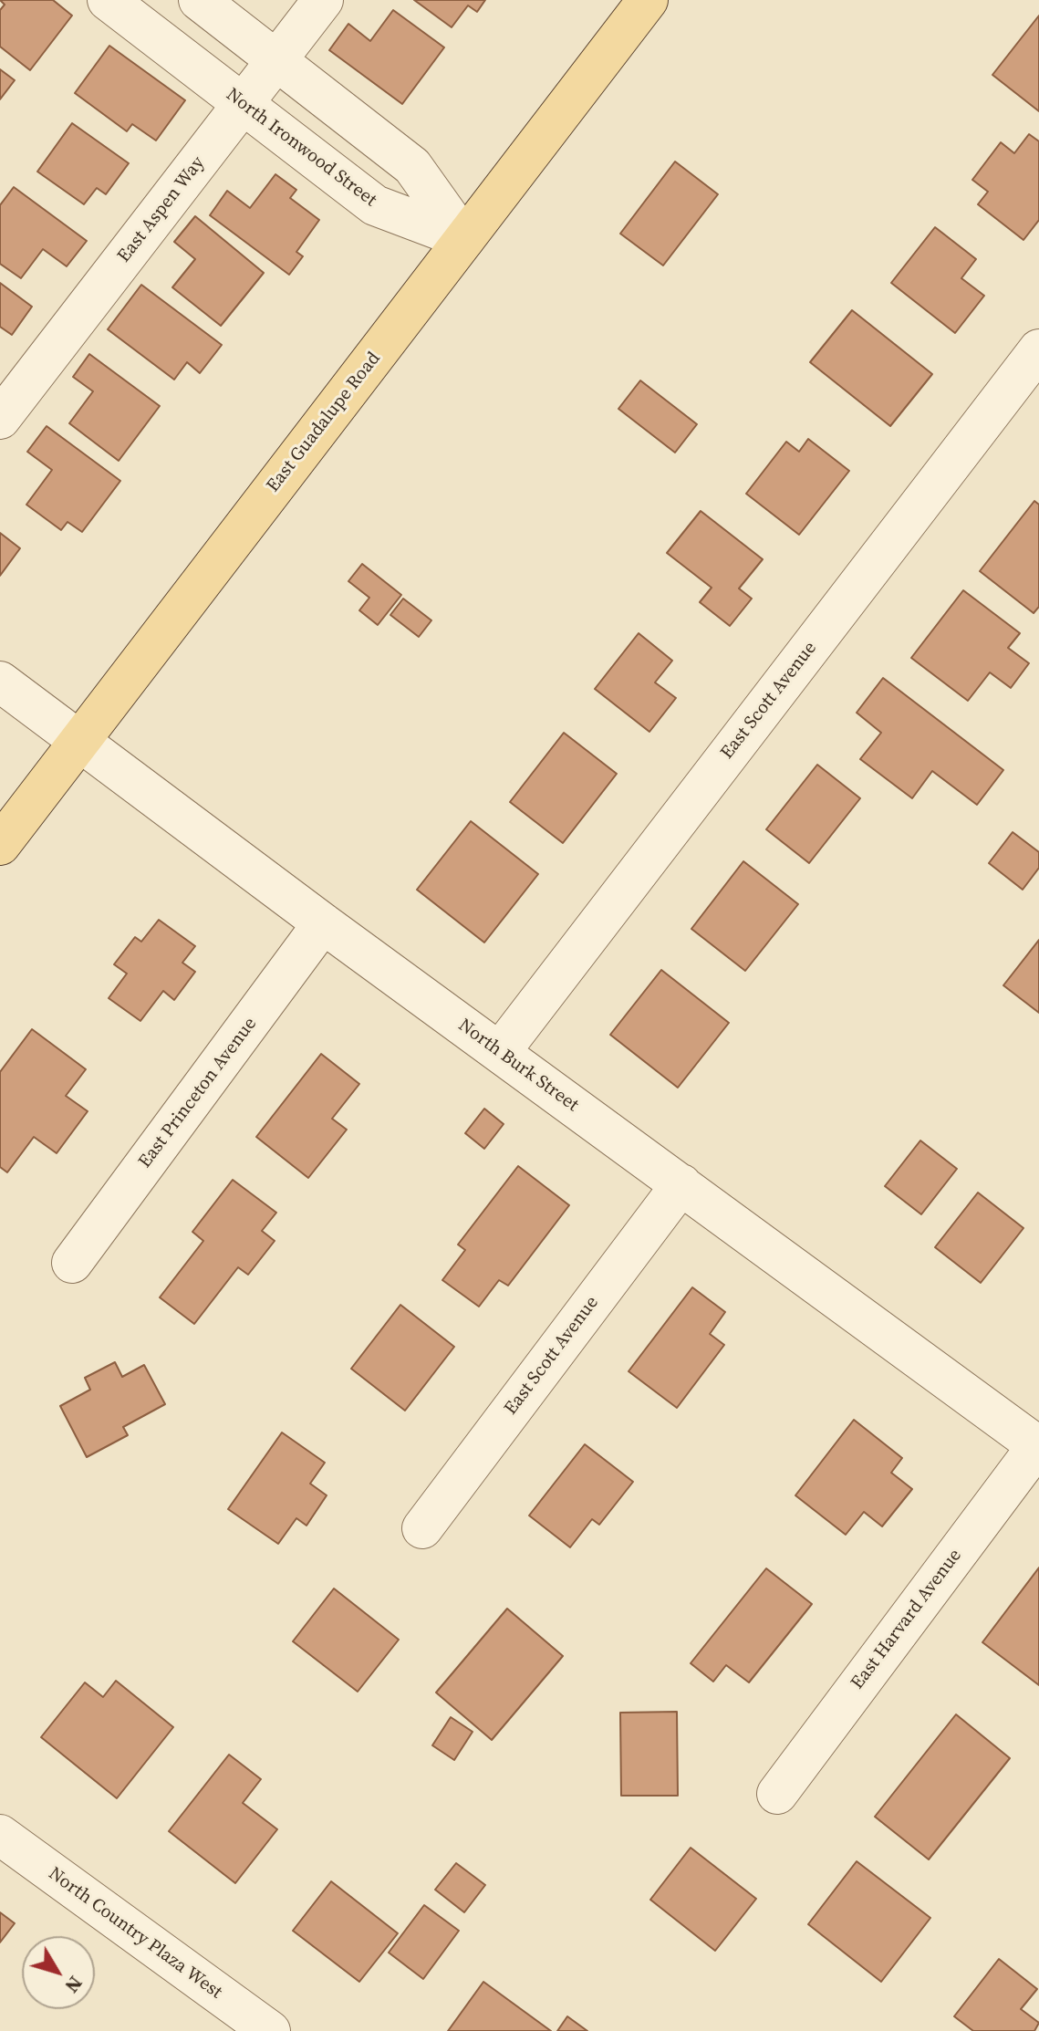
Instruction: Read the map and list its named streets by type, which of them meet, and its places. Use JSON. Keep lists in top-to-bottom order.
{
  "streets": {
    "main road": ["East Guadalupe Road"],
    "street": [
      "North Ironwood Street",
      "East Aspen Way",
      "East Scott Avenue",
      "North Burk Street",
      "East Princeton Avenue",
      "East Harvard Avenue",
      "North Country Plaza West"
    ]
  },
  "crossings": [
    ["North Ironwood Street", "East Aspen Way"],
    ["North Ironwood Street", "East Guadalupe Road"],
    ["East Guadalupe Road", "North Burk Street"],
    ["East Scott Avenue", "North Burk Street"],
    ["North Burk Street", "East Princeton Avenue"],
    ["North Burk Street", "East Harvard Avenue"]
  ],
  "north": "bottom right"
}
